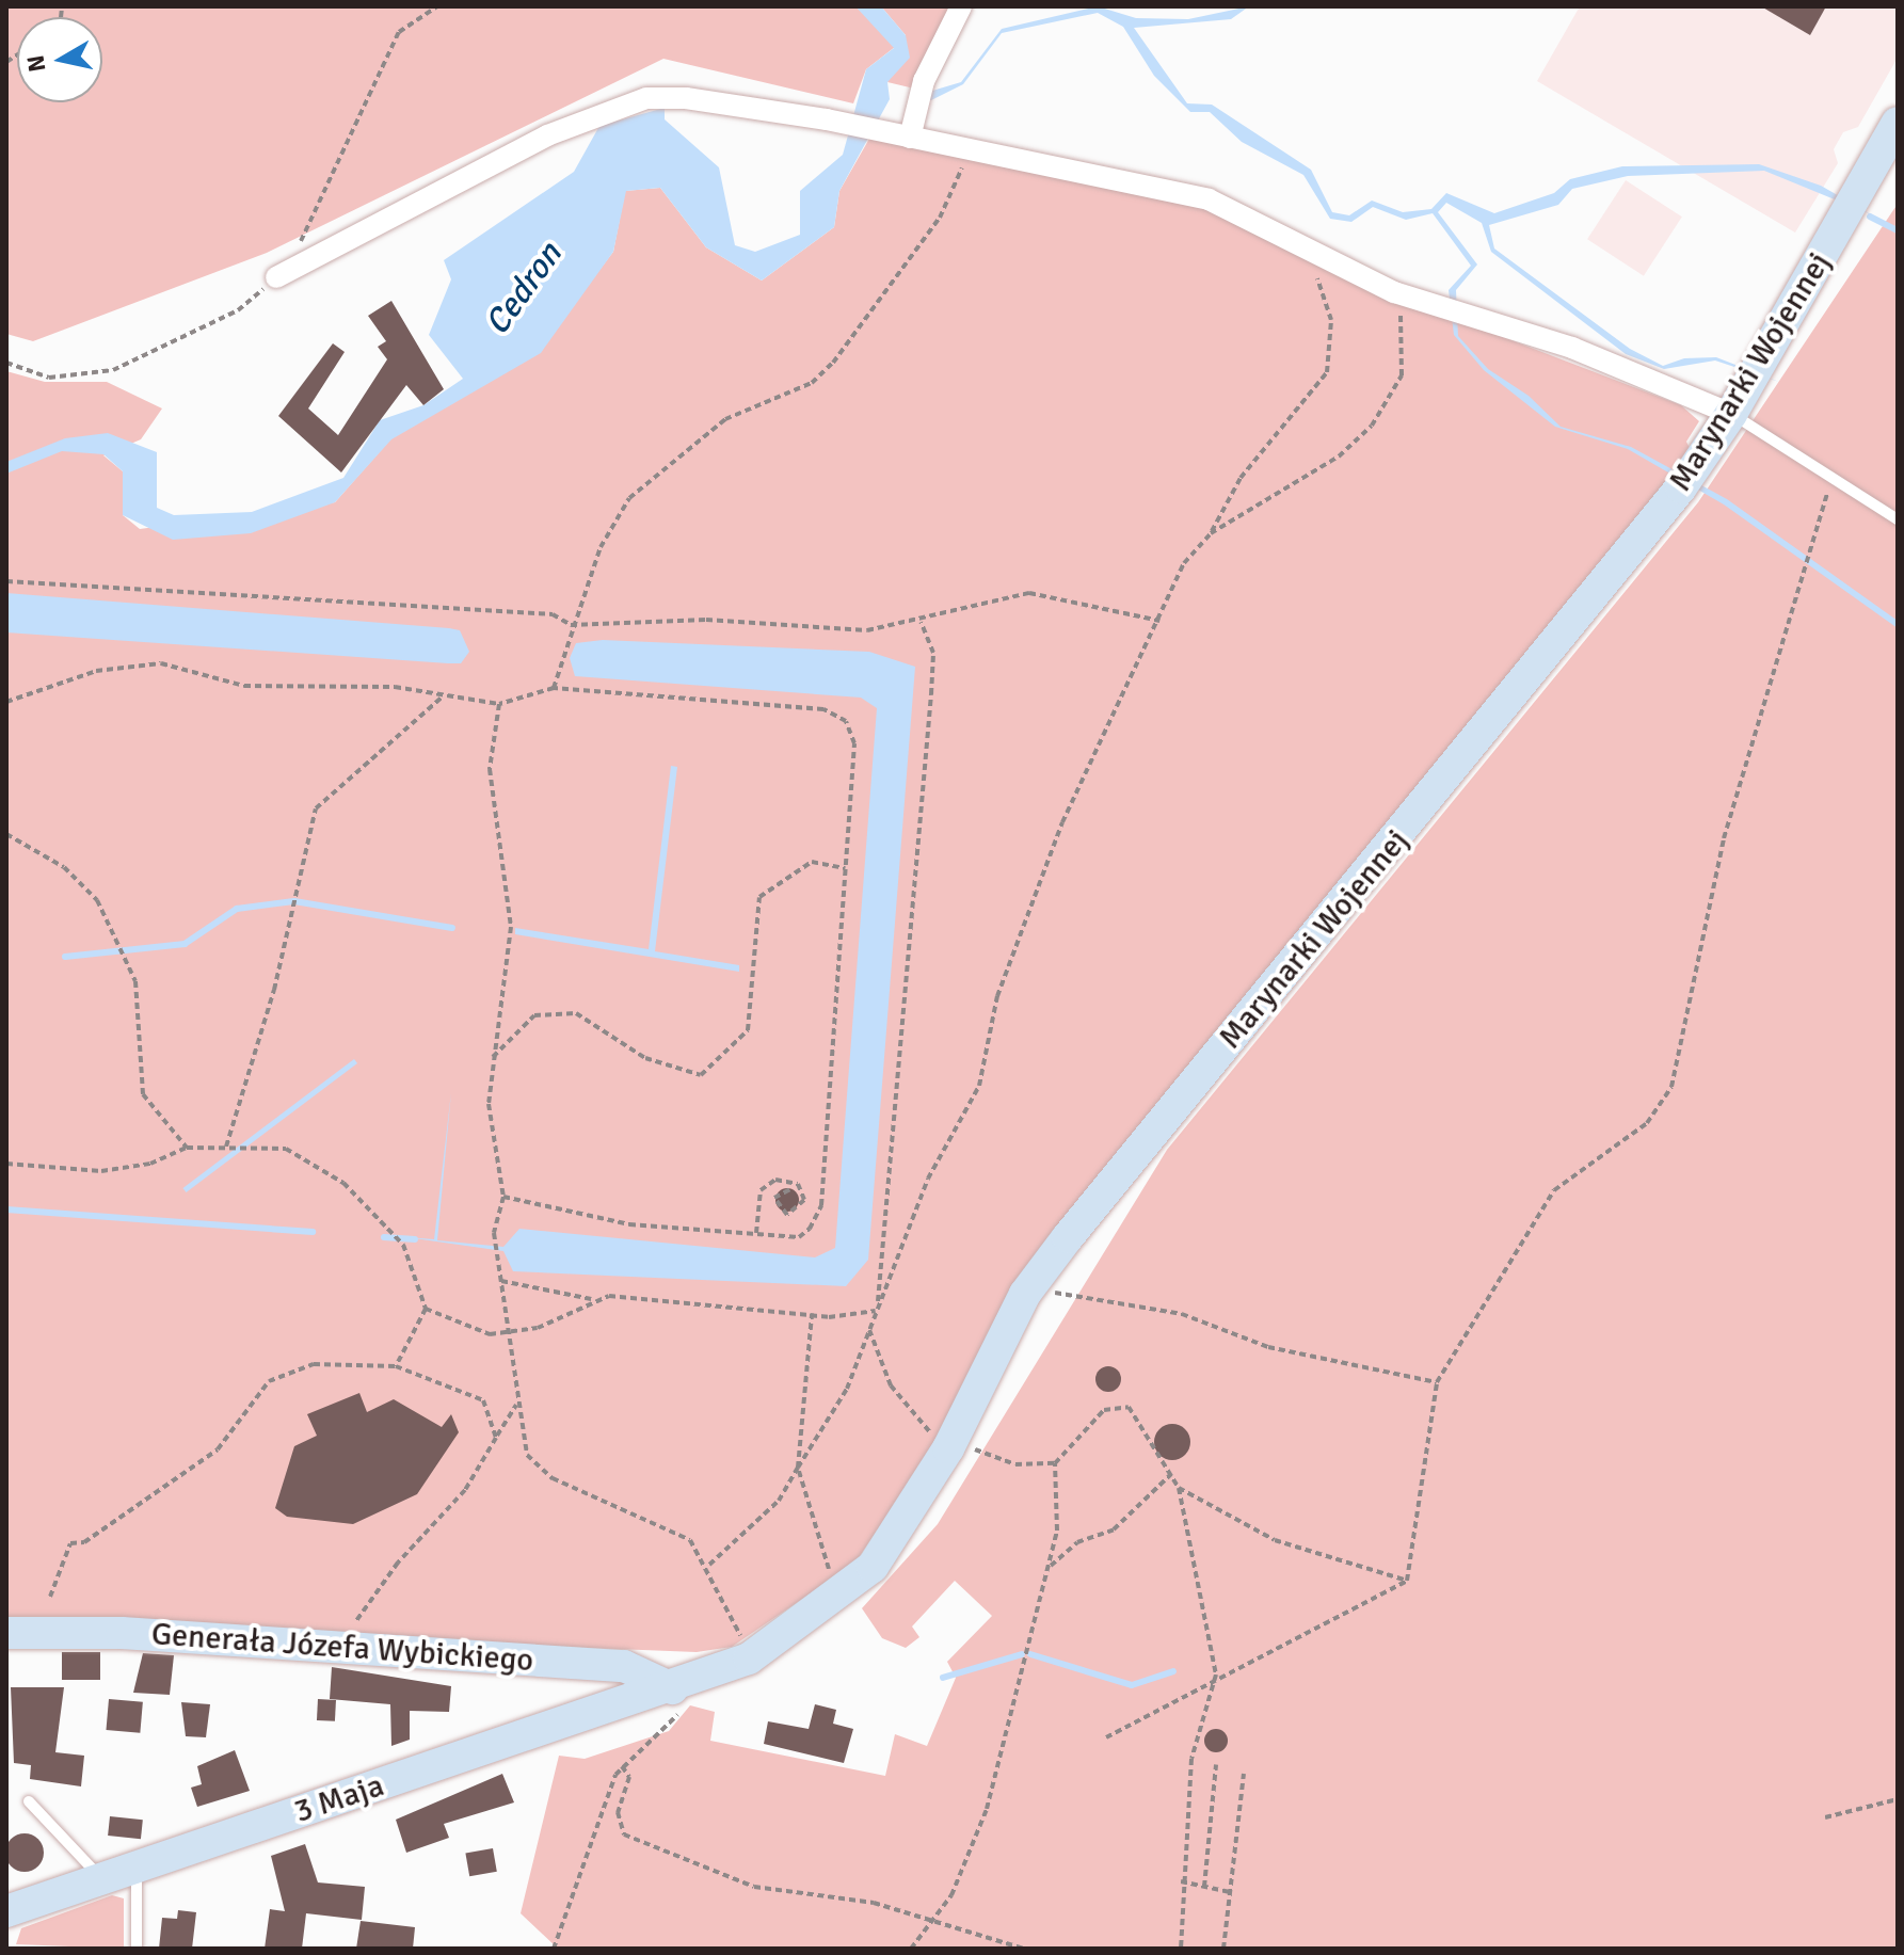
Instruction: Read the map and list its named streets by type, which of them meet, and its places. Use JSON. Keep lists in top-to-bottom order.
{
  "streets": {
    "main road": ["Marynarki Wojennej", "Generała Józefa Wybickiego", "3 Maja"]
  },
  "crossings": [
    ["Marynarki Wojennej", "Generała Józefa Wybickiego"],
    ["Marynarki Wojennej", "3 Maja"],
    ["Generała Józefa Wybickiego", "3 Maja"]
  ],
  "water": ["Cedron"],
  "north": "left"
}
